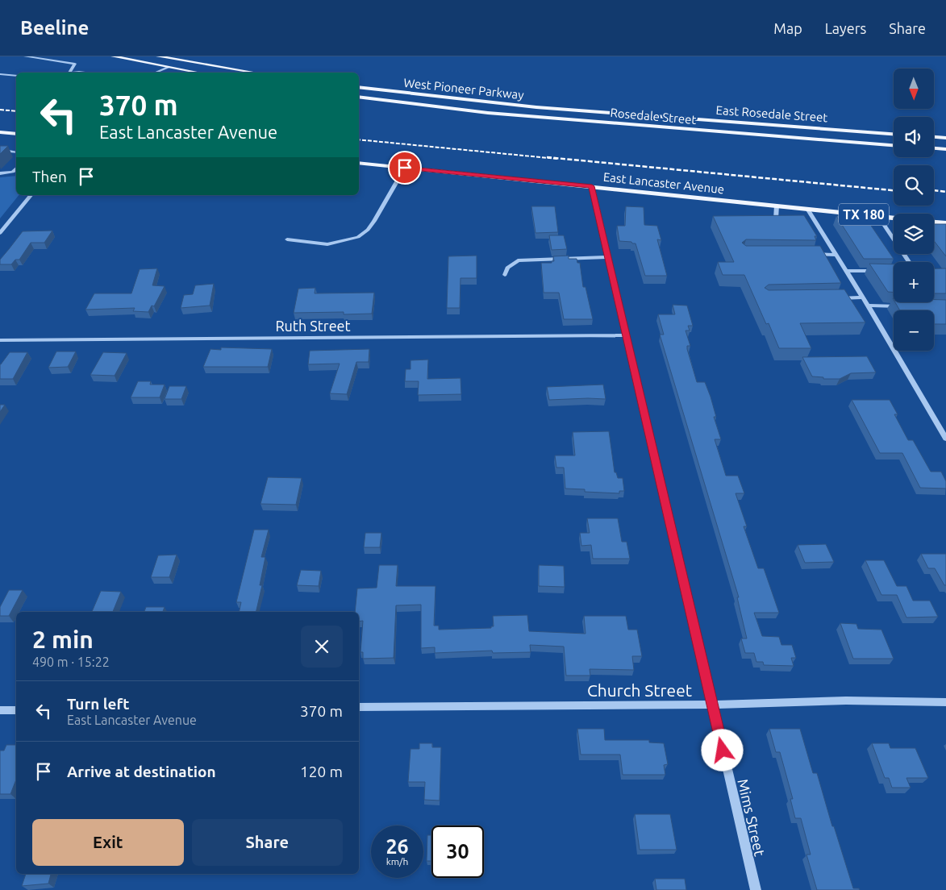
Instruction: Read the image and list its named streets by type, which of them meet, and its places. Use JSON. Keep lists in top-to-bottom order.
{
  "streets": {
    "main road": [
      "West Pioneer Parkway",
      "East Rosedale Street",
      "Rosedale Street",
      "East Lancaster Avenue",
      "TX 180"
    ],
    "street": ["Ruth Street", "Church Street", "Mims Street"]
  },
  "crossings": [
    ["West Pioneer Parkway", "East Rosedale Street"],
    ["West Pioneer Parkway", "Rosedale Street"],
    ["East Lancaster Avenue", "Mims Street"],
    ["Ruth Street", "Mims Street"],
    ["Church Street", "Mims Street"]
  ],
  "north": "bottom",
  "page": {
    "header": "Beeline",
    "nav": ["Map", "Layers", "Share"],
    "map_buttons": ["+", "−"],
    "turn": ["370 m", "East Lancaster Avenue"],
    "then": "Then",
    "heading": ["2 min", "490 m · 15:22"],
    "list": [
      {
        "name": "Turn left",
        "note": "East Lancaster Avenue",
        "value": "370 m"
      },
      {
        "name": "Arrive at destination",
        "value": "120 m"
      }
    ],
    "buttons": ["Exit", "Share"],
    "speed": "26 km/h",
    "limit": "30"
  }
}
